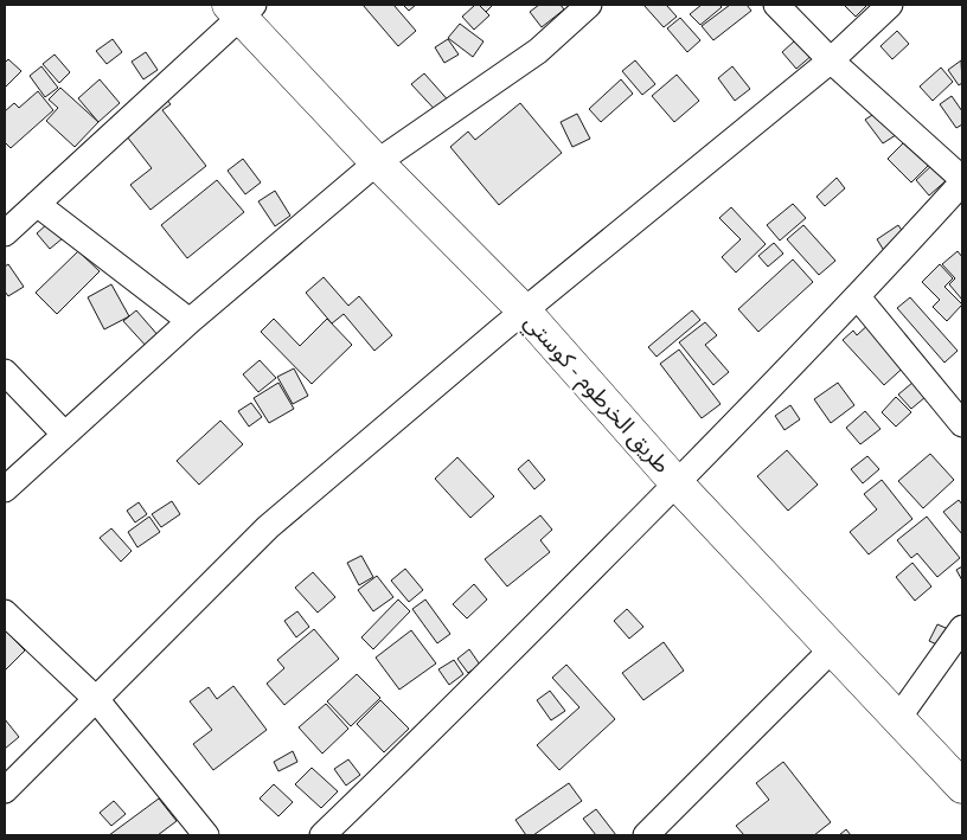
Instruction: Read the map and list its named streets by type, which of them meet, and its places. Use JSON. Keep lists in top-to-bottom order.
{
  "streets": {
    "highway": ["طريق الخرطوم - كوستي"]
  }
}
